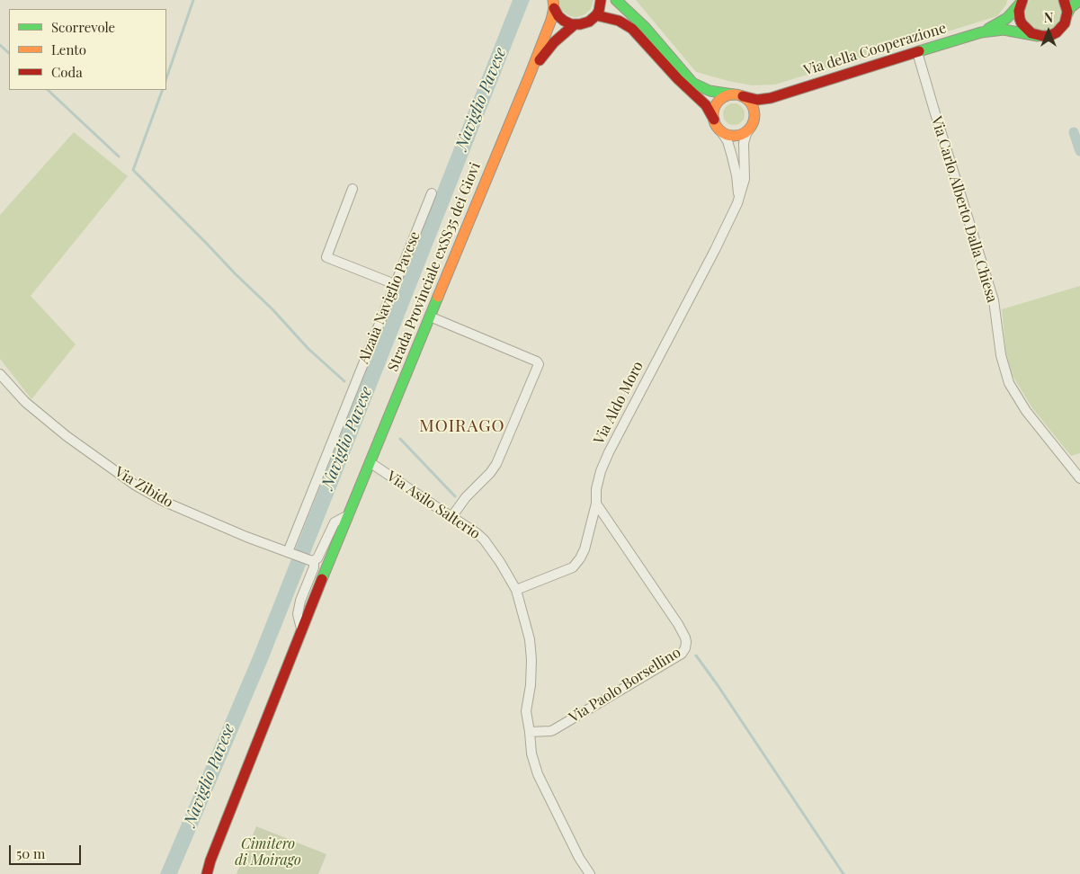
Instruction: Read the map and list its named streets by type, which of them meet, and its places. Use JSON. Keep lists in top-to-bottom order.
{
  "streets": {
    "main road": ["Via della Cooperazione", "Strada Provinciale exSS35 dei Giovi"],
    "street": [
      "Via Carlo Alberto Dalla Chiesa",
      "Alzaia Naviglio Pavese",
      "Via Aldo Moro",
      "Via Zibido",
      "Via Asilo Salterio",
      "Via Paolo Borsellino"
    ]
  },
  "crossings": [
    ["Via della Cooperazione", "Via Carlo Alberto Dalla Chiesa"],
    ["Via della Cooperazione", "Via Aldo Moro"],
    ["Strada Provinciale exSS35 dei Giovi", "Via Asilo Salterio"],
    ["Alzaia Naviglio Pavese", "Via Zibido"],
    ["Via Aldo Moro", "Via Asilo Salterio"],
    ["Via Aldo Moro", "Via Paolo Borsellino"],
    ["Via Asilo Salterio", "Via Paolo Borsellino"]
  ],
  "districts": ["MOIRAGO"],
  "water": ["Naviglio Pavese"],
  "parks": ["Cimitero di Moirago"],
  "legend": ["Scorrevole", "Lento", "Coda"],
  "scale_bar": "50 m",
  "north": "top"
}
